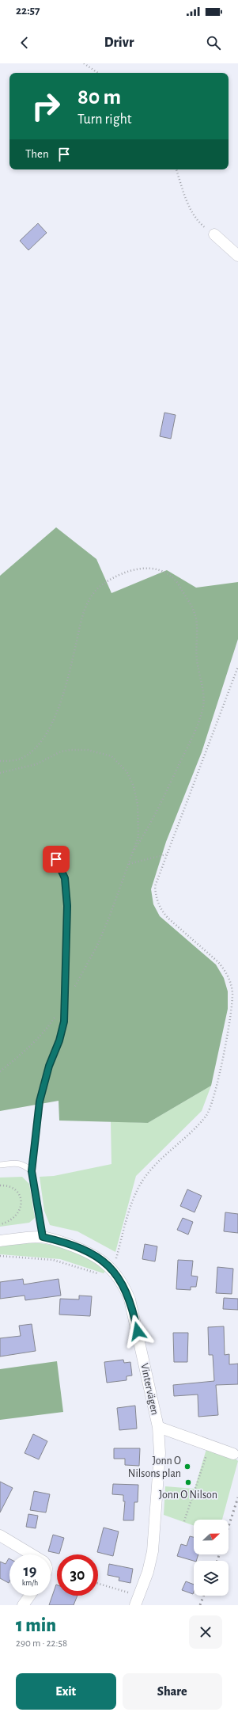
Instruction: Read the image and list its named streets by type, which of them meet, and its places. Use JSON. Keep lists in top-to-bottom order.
{
  "streets": {
    "street": ["Vintervägen"]
  },
  "places": ["Jonn O Nilsons plan", "Jonn O Nilson"],
  "north": "right",
  "page": {
    "status": "22:57",
    "header": "Drivr",
    "turn": ["80 m", "Turn right"],
    "then": "Then",
    "speed": "19 km/h",
    "limit": "30",
    "heading": ["1 min", "290 m · 22:58"],
    "buttons": ["Exit", "Share"]
  }
}
